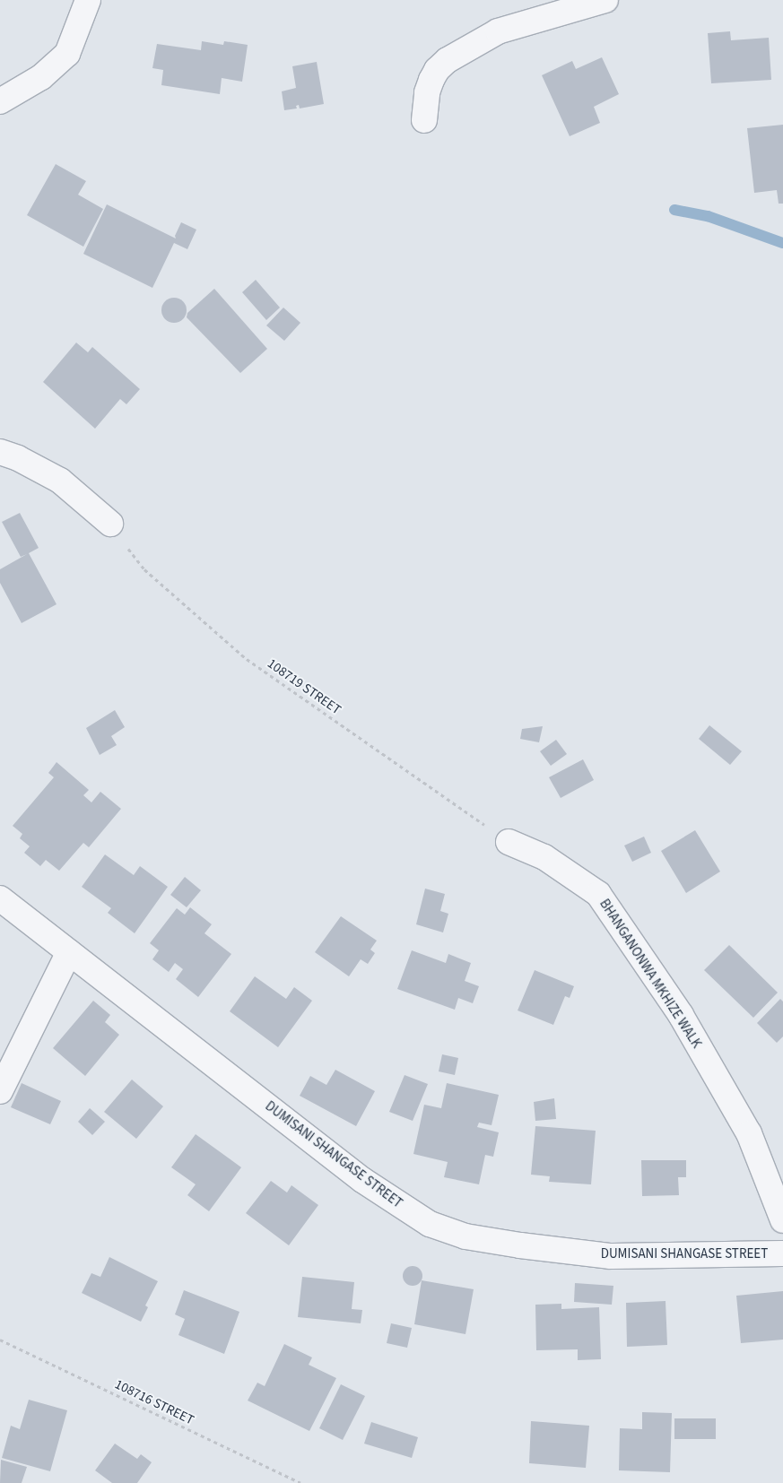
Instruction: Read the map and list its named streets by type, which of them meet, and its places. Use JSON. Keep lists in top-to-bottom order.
{
  "streets": {
    "street": ["BHANGANONWA MKHIZE WALK", "DUMISANI SHANGASE STREET"],
    "path": ["108719 STREET", "108716 STREET"]
  },
  "crossings": [
    ["108719 STREET", "BHANGANONWA MKHIZE WALK"]
  ]
}
